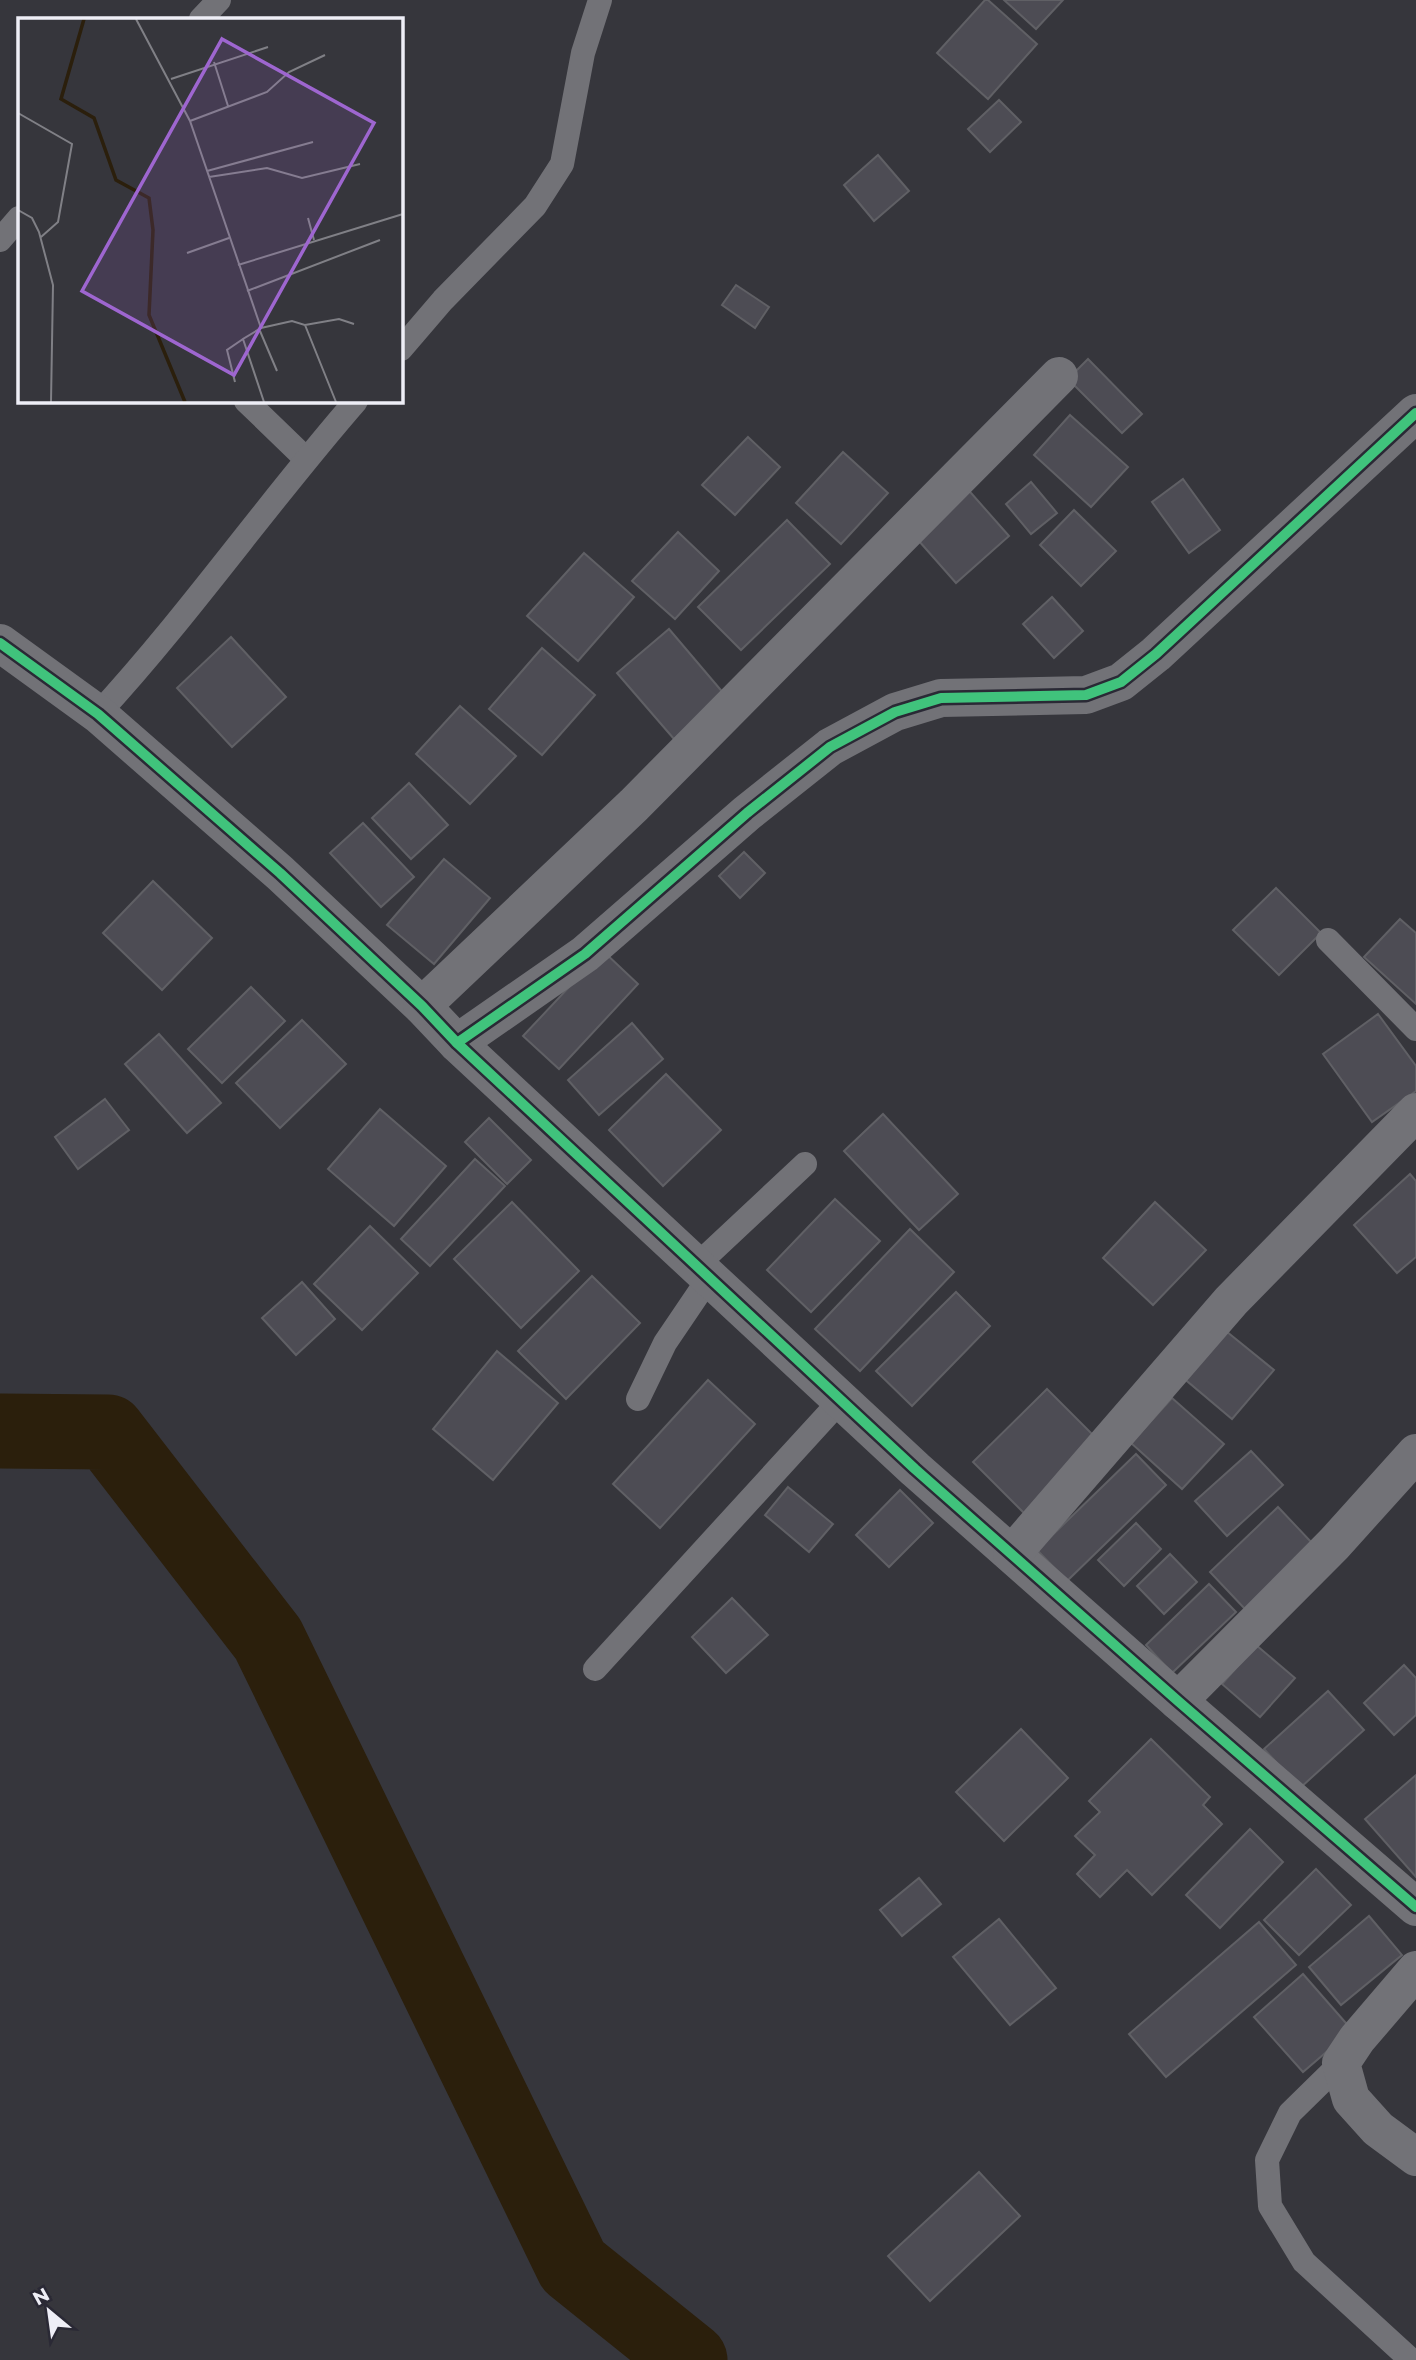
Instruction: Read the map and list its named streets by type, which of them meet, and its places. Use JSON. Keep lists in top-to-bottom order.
{
  "north": "top left"
}
